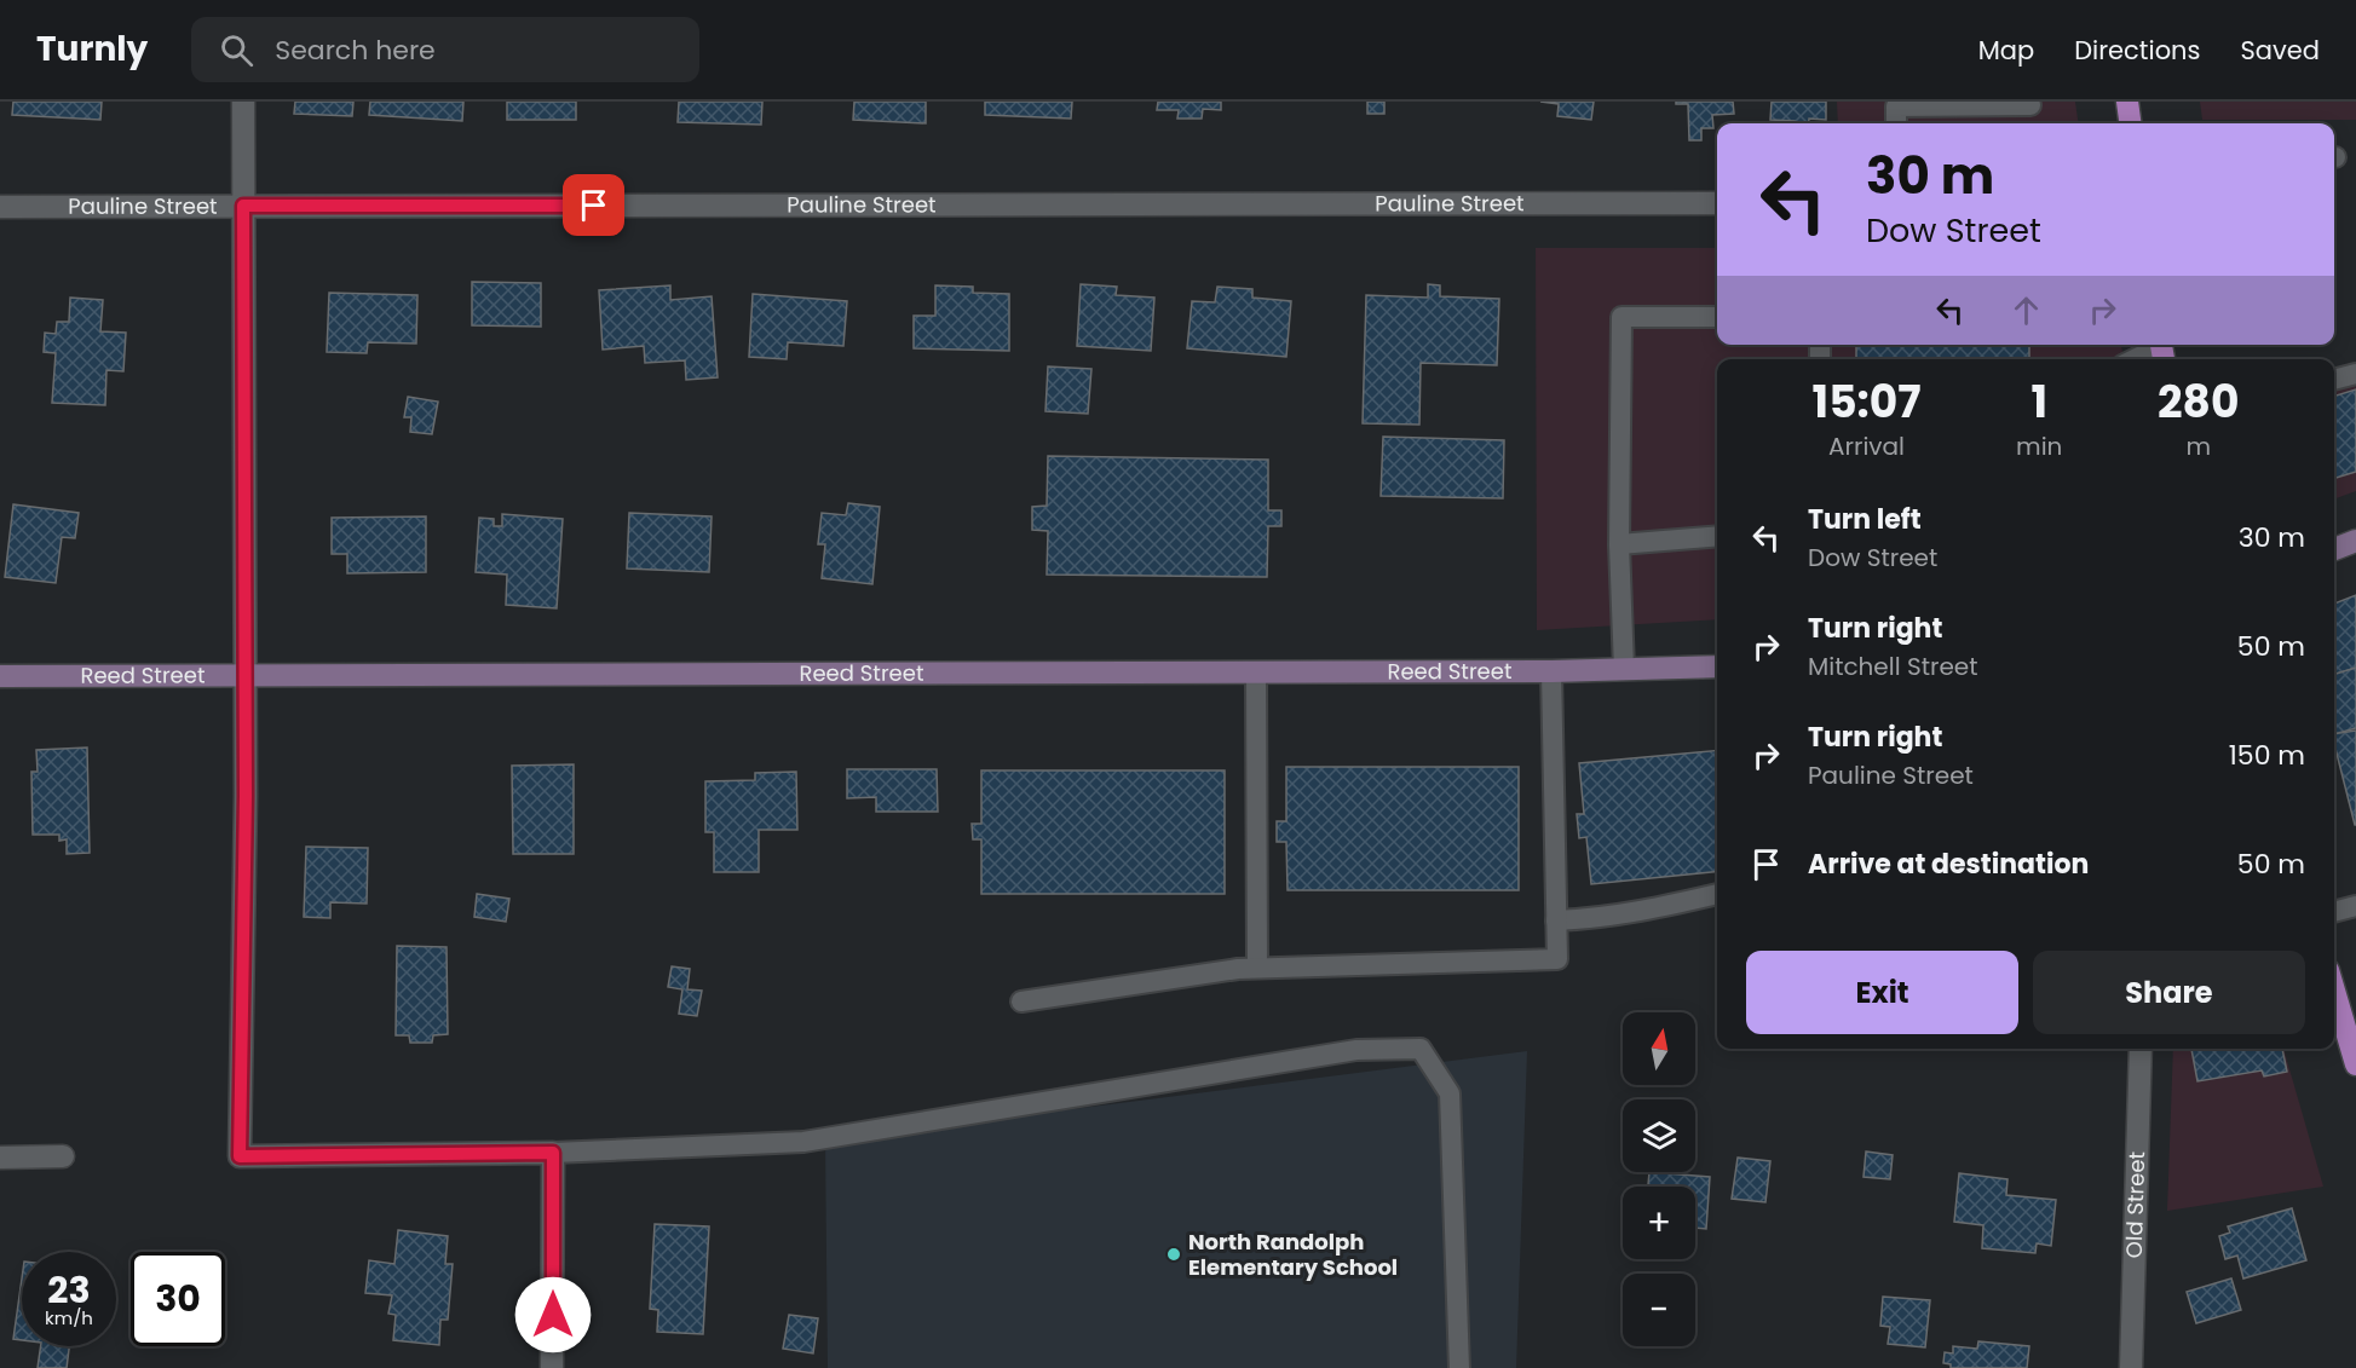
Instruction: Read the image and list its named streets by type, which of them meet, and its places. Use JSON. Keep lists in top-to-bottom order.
{
  "streets": {
    "main road": ["Reed Street"],
    "street": ["Pauline Street", "Old Street"]
  },
  "places": ["North Randolph Elementary School"],
  "north": "top",
  "page": {
    "header": "Turnly",
    "search": "Search here",
    "nav": ["Map", "Directions", "Saved"],
    "turn": ["30 m", "Dow Street"],
    "eta": [
      "15:07",
      "Arrival",
      "1",
      "min",
      "280",
      "m"
    ],
    "list": [
      {
        "name": "Turn left",
        "note": "Dow Street",
        "value": "30 m"
      },
      {
        "name": "Turn right",
        "note": "Mitchell Street",
        "value": "50 m"
      },
      {
        "name": "Turn right",
        "note": "Pauline Street",
        "value": "150 m"
      },
      {
        "name": "Arrive at destination",
        "value": "50 m"
      }
    ],
    "buttons": ["Exit", "Share"],
    "map_buttons": ["+", "−"],
    "speed": "23 km/h",
    "limit": "30"
  }
}
